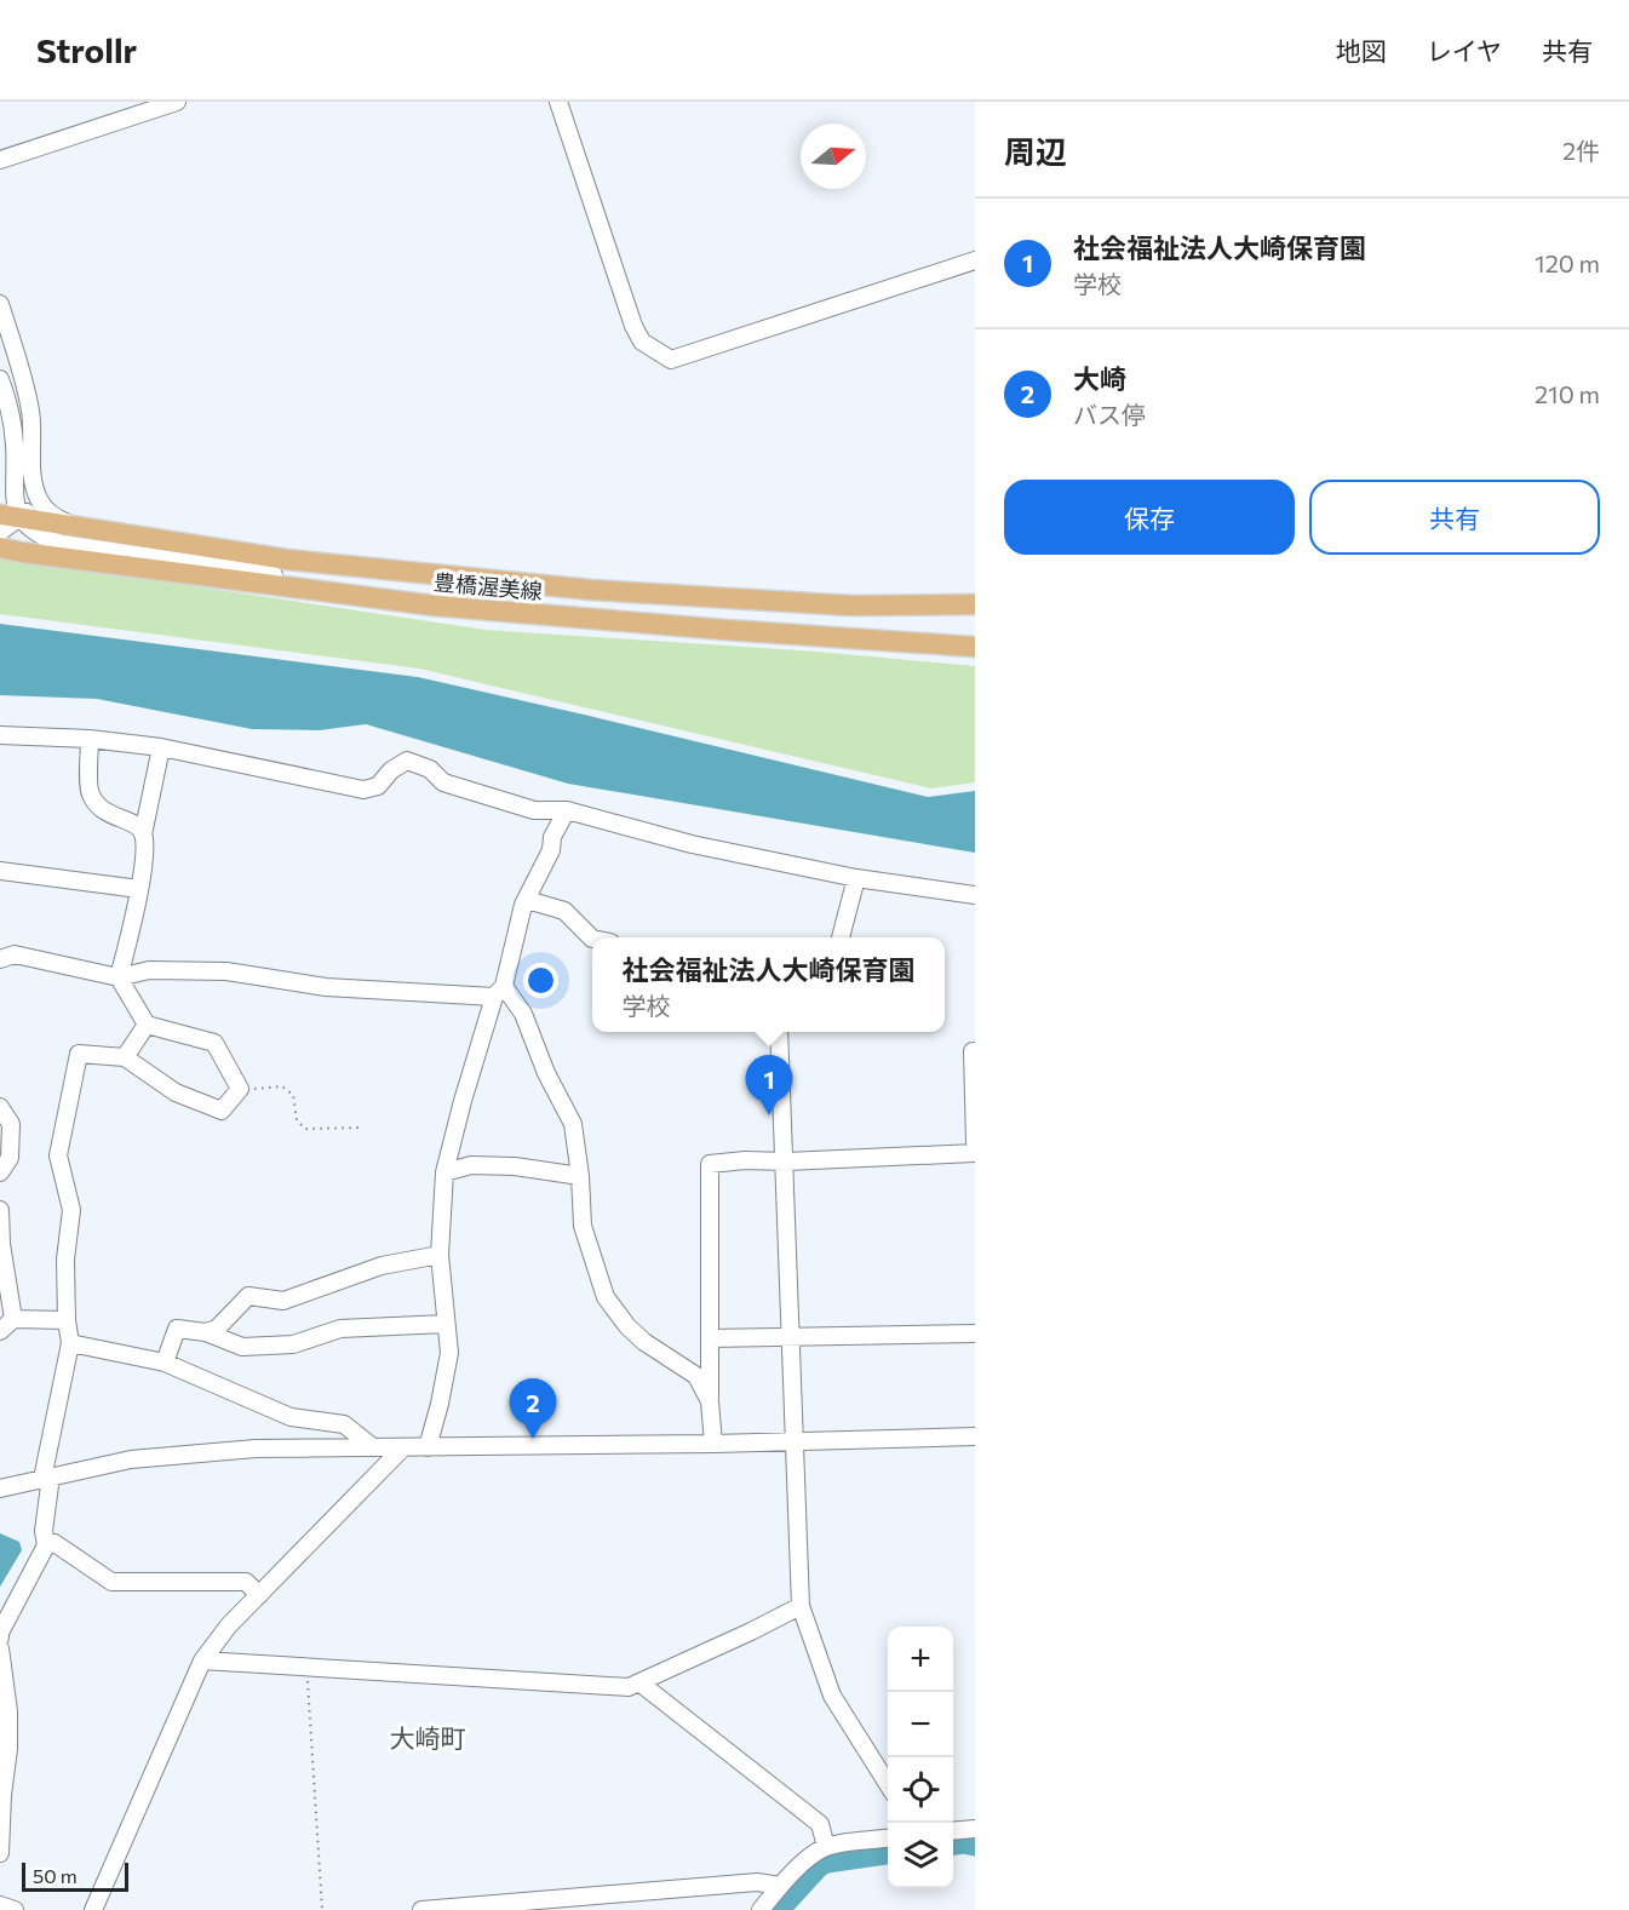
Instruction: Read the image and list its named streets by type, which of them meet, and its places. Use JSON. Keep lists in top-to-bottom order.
{
  "streets": {
    "main road": ["豊橋渥美線"]
  },
  "districts": ["大崎町"],
  "scale_bar": "50 m",
  "north": "right",
  "page": {
    "header": "Strollr",
    "nav": ["地図", "レイヤ", "共有"],
    "heading": ["周辺", "2件"],
    "list": [
      {
        "mark": "1",
        "name": "社会福祉法人大崎保育園",
        "note": "学校",
        "value": "120 m"
      },
      {
        "mark": "2",
        "name": "大崎",
        "note": "バス停",
        "value": "210 m"
      }
    ],
    "buttons": ["保存", "共有"],
    "popup": ["社会福祉法人大崎保育園", "学校"],
    "pins": ["1", "2"],
    "map_buttons": ["+", "−"],
    "scale": "50 m"
  }
}
